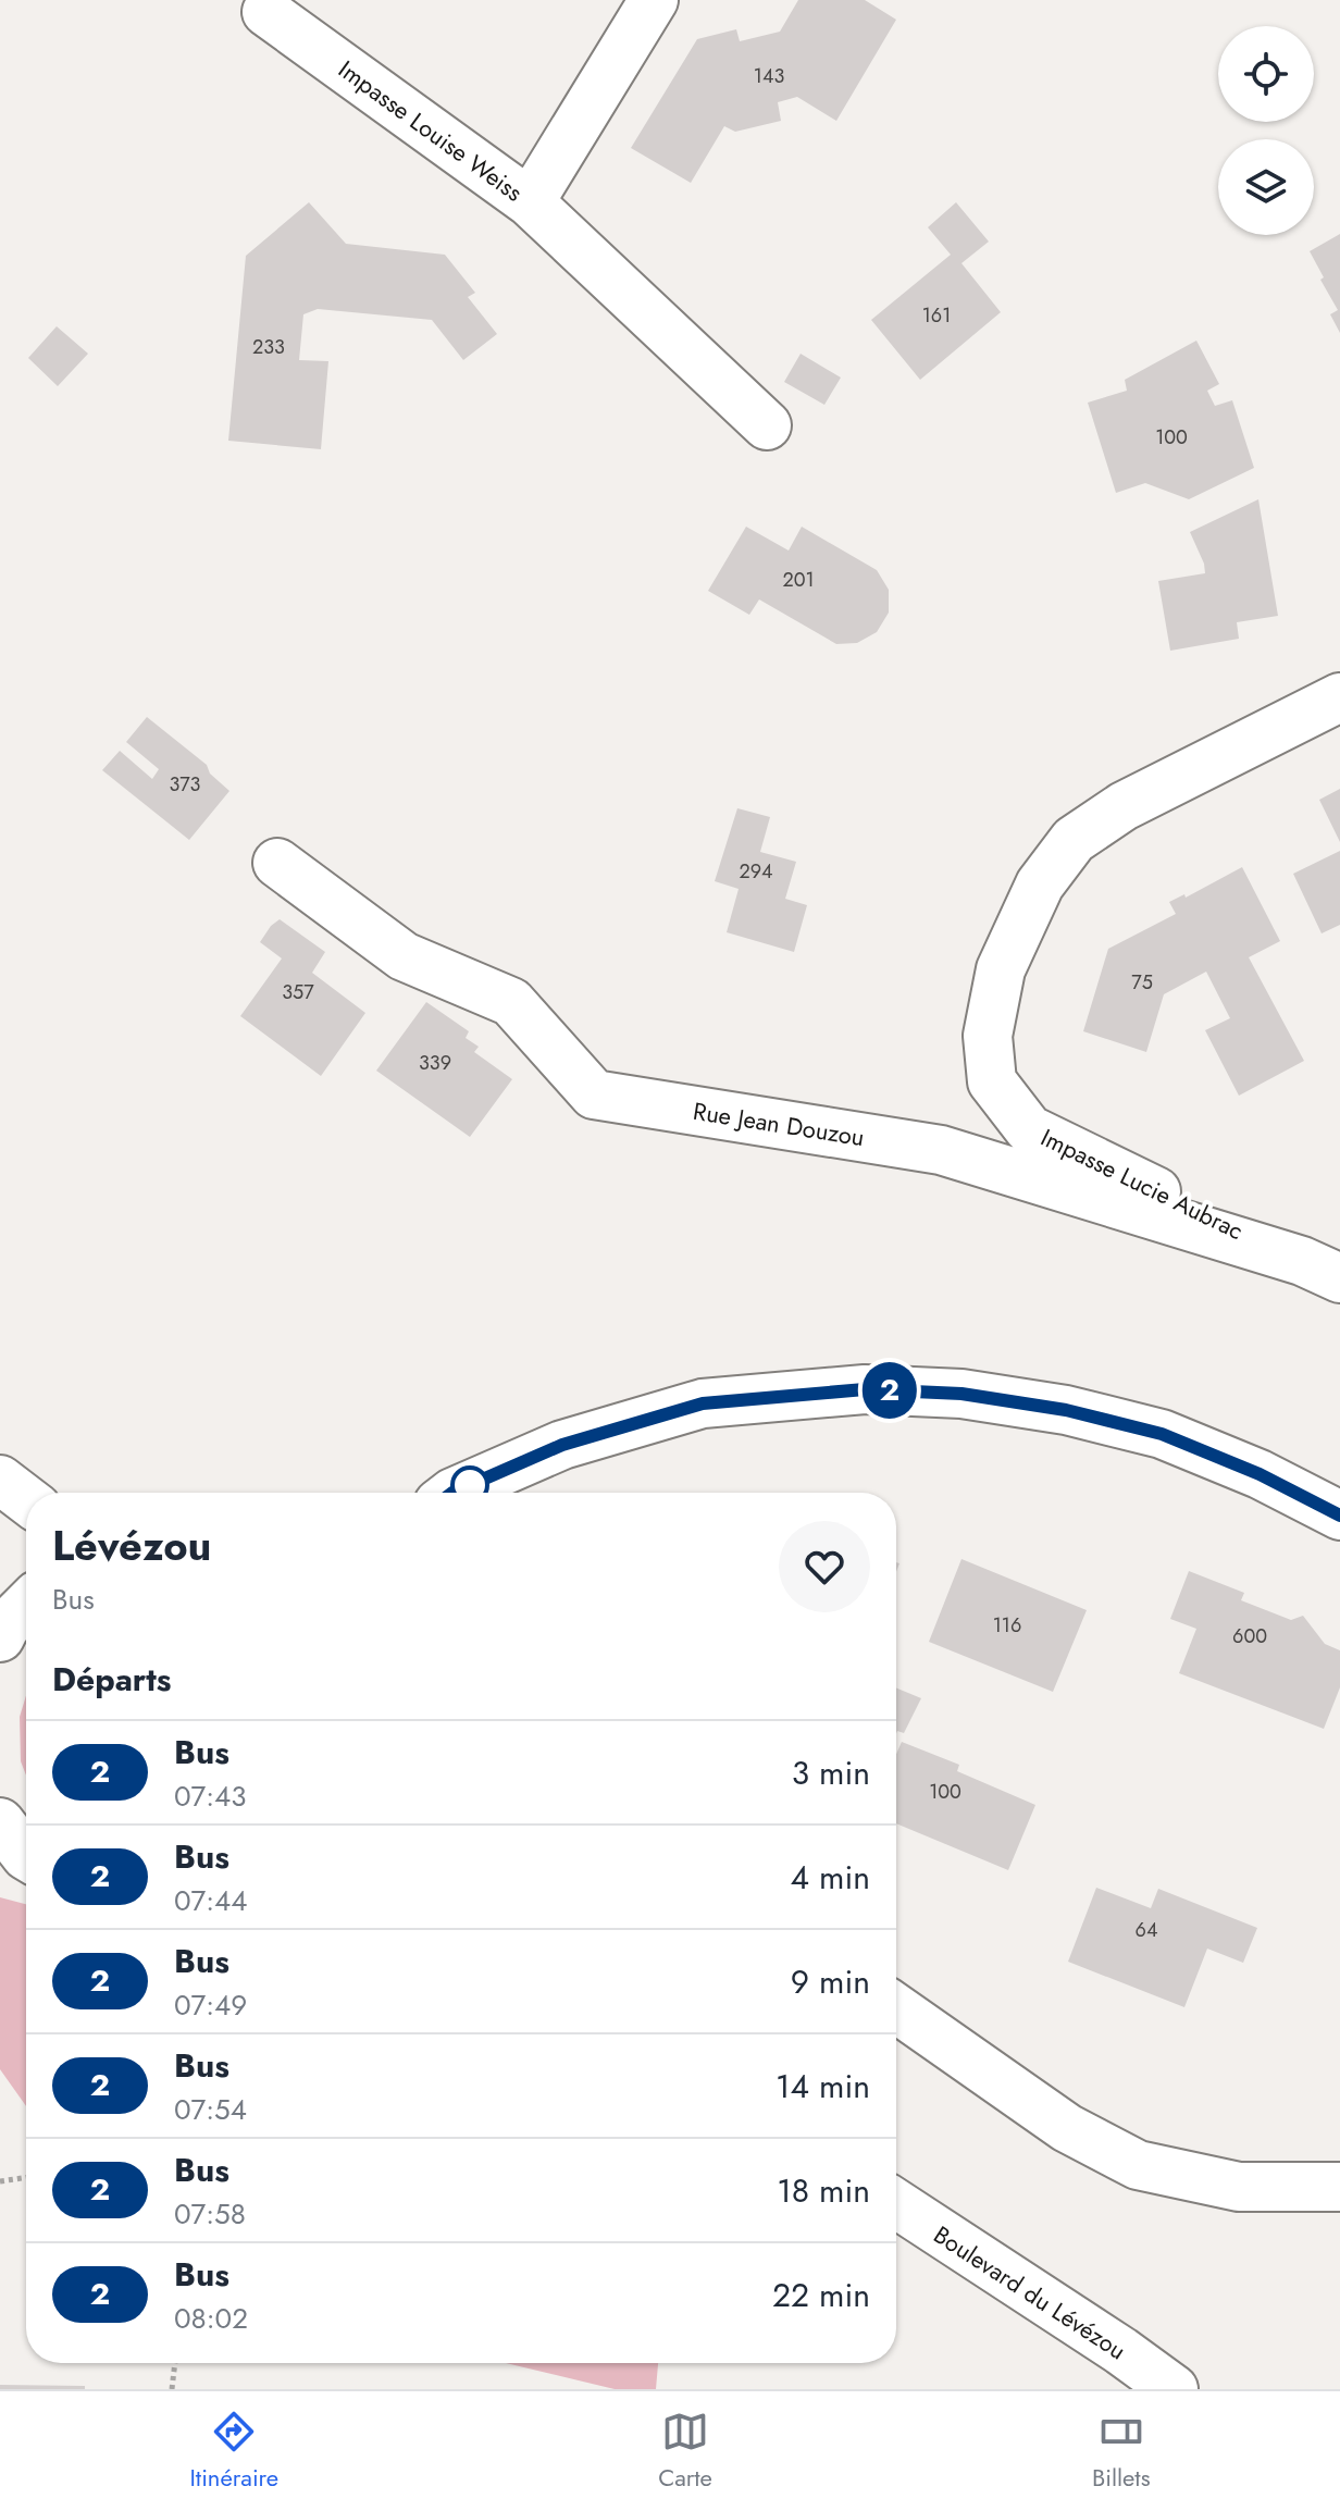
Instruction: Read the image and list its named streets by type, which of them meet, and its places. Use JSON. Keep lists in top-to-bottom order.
{
  "streets": {
    "street": [
      "Impasse Louise Weiss",
      "Rue Jean Douzou",
      "Impasse Lucie Aubrac",
      "Boulevard du Lévézou"
    ]
  },
  "crossings": [
    ["Rue Jean Douzou", "Impasse Lucie Aubrac"]
  ],
  "lines": ["bus line 2"],
  "house_numbers": [
    "143",
    "161",
    "233",
    "100",
    "201",
    "373",
    "294",
    "75",
    "357",
    "339",
    "116",
    "600",
    "100",
    "64"
  ],
  "page": {
    "on_map": "2",
    "heading": [
      ["Lévézou", "Bus"],
      "Départs"
    ],
    "list": [
      {
        "mark": "2",
        "name": "Bus",
        "note": "07:43",
        "value": "3 min"
      },
      {
        "mark": "2",
        "name": "Bus",
        "note": "07:44",
        "value": "4 min"
      },
      {
        "mark": "2",
        "name": "Bus",
        "note": "07:49",
        "value": "9 min"
      },
      {
        "mark": "2",
        "name": "Bus",
        "note": "07:54",
        "value": "14 min"
      },
      {
        "mark": "2",
        "name": "Bus",
        "note": "07:58",
        "value": "18 min"
      },
      {
        "mark": "2",
        "name": "Bus",
        "note": "08:02",
        "value": "22 min"
      }
    ],
    "tabs": ["Itinéraire", "Carte", "Billets"]
  }
}
